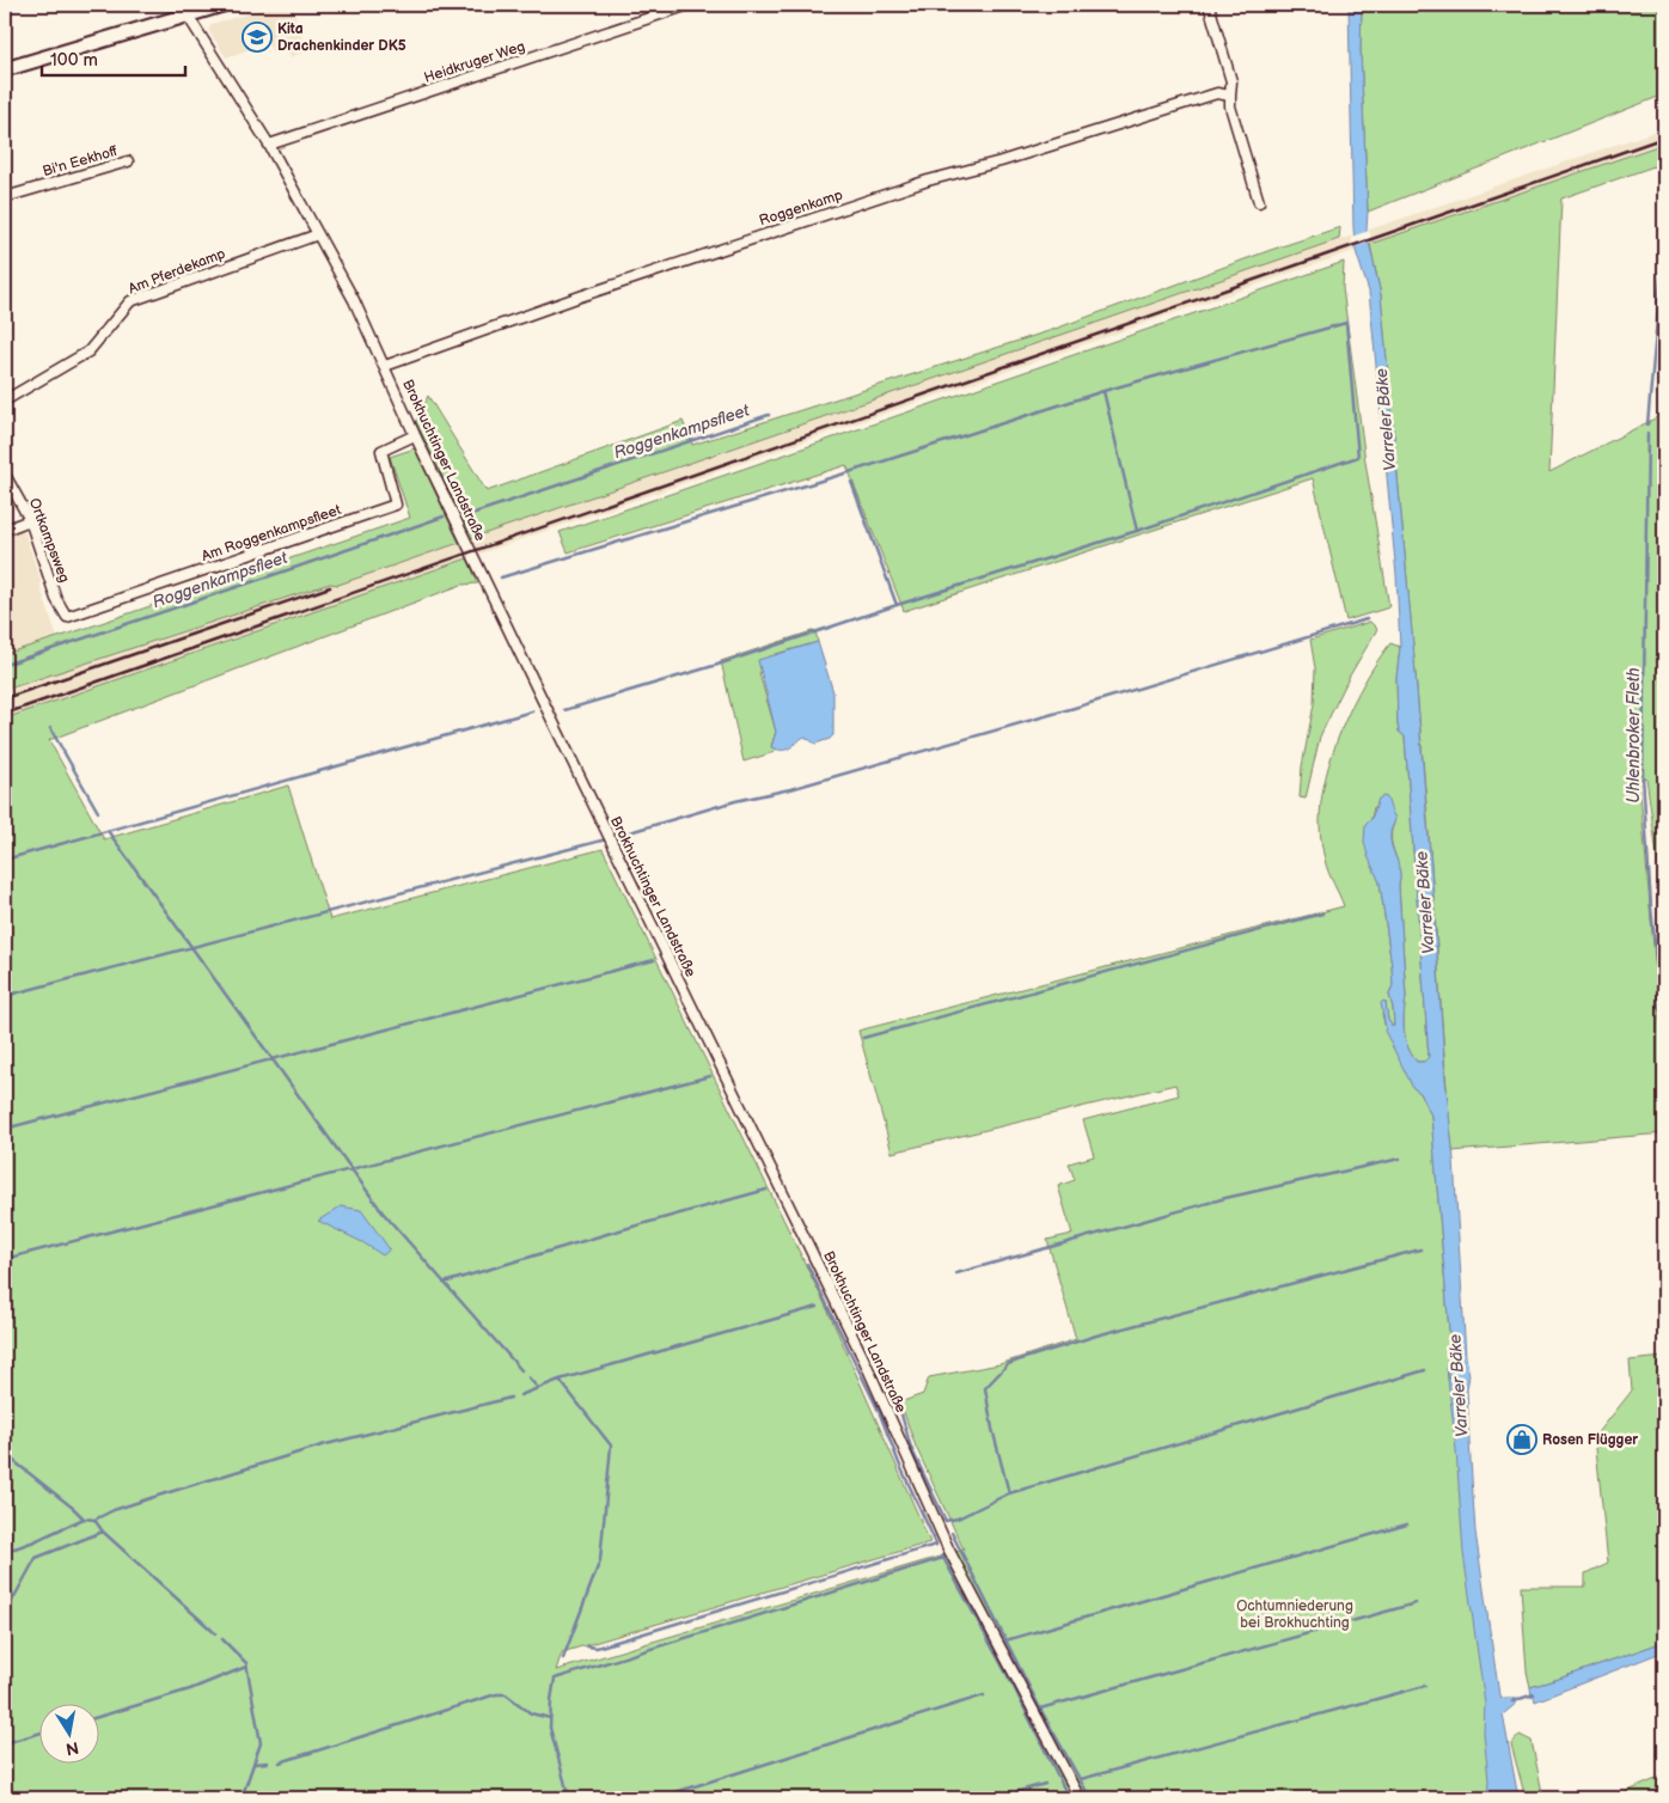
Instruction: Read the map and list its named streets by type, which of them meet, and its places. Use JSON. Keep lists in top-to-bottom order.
{
  "streets": {
    "street": [
      "Heidkruger Weg",
      "Bi'n Eekhoff",
      "Roggenkamp",
      "Am Pferdekamp",
      "Brokhuchtinger Landstraße",
      "Am Roggenkampsfleet",
      "Ortkampsweg"
    ]
  },
  "crossings": [
    ["Heidkruger Weg", "Brokhuchtinger Landstraße"],
    ["Roggenkamp", "Brokhuchtinger Landstraße"],
    ["Am Pferdekamp", "Brokhuchtinger Landstraße"],
    ["Brokhuchtinger Landstraße", "Am Roggenkampsfleet"],
    ["Am Roggenkampsfleet", "Ortkampsweg"]
  ],
  "water": ["Varreler Bäke", "Roggenkampsfleet", "Uhlenbroker Fleth"],
  "parks": ["Ochtumniederung bei Brokhuchting"],
  "places": {
    "school or university": ["Kita Drachenkinder DK5"],
    "shop": ["Rosen Flügger"]
  },
  "scale_bar": "100 m",
  "north": "bottom"
}
